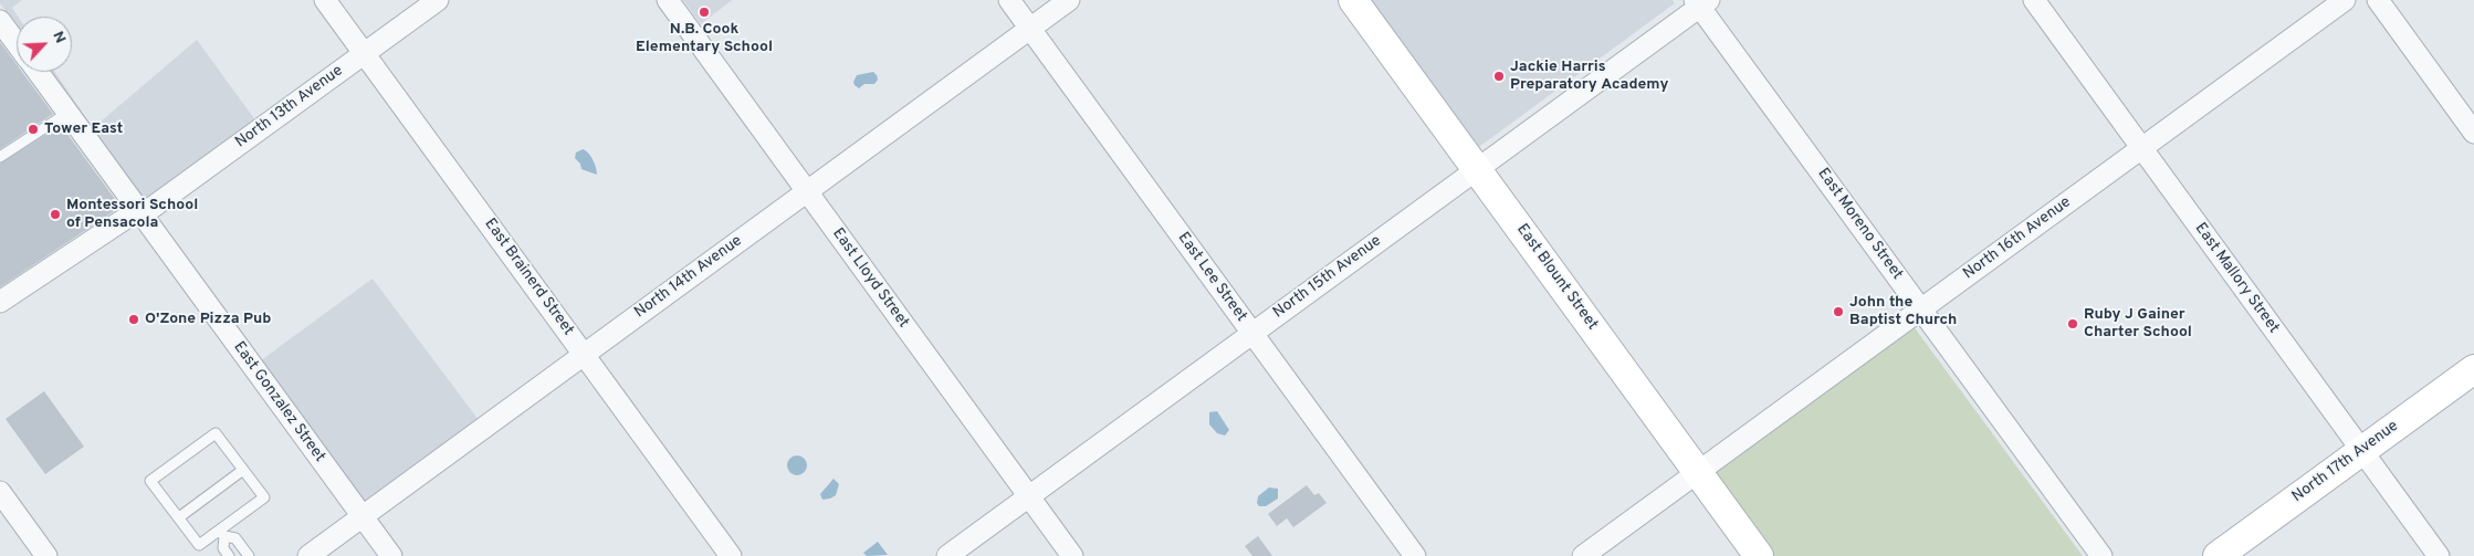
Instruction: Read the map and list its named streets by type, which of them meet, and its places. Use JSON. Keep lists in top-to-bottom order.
{
  "streets": {
    "street": [
      "North 13th Avenue",
      "East Moreno Street",
      "North 16th Avenue",
      "East Brainerd Street",
      "North 14th Avenue",
      "East Lee Street",
      "North 15th Avenue",
      "East Blount Street",
      "East Lloyd Street",
      "East Mallory Street",
      "East Gonzalez Street",
      "North 17th Avenue"
    ]
  },
  "crossings": [
    ["North 13th Avenue", "East Brainerd Street"],
    ["North 13th Avenue", "East Gonzalez Street"],
    ["East Moreno Street", "North 16th Avenue"],
    ["East Moreno Street", "North 15th Avenue"],
    ["North 16th Avenue", "East Blount Street"],
    ["North 16th Avenue", "East Mallory Street"],
    ["East Brainerd Street", "North 14th Avenue"],
    ["North 14th Avenue", "East Lee Street"],
    ["North 14th Avenue", "East Lloyd Street"],
    ["North 14th Avenue", "East Gonzalez Street"],
    ["East Lee Street", "North 15th Avenue"],
    ["North 15th Avenue", "East Blount Street"],
    ["North 15th Avenue", "East Lloyd Street"],
    ["East Mallory Street", "North 17th Avenue"]
  ],
  "places": [
    "N.B. Cook Elementary School",
    "Jackie Harris Preparatory Academy",
    "Tower East",
    "Montessori School of Pensacola",
    "John the Baptist Church",
    "O'Zone Pizza Pub",
    "Ruby J Gainer Charter School"
  ],
  "north": "top right"
}
